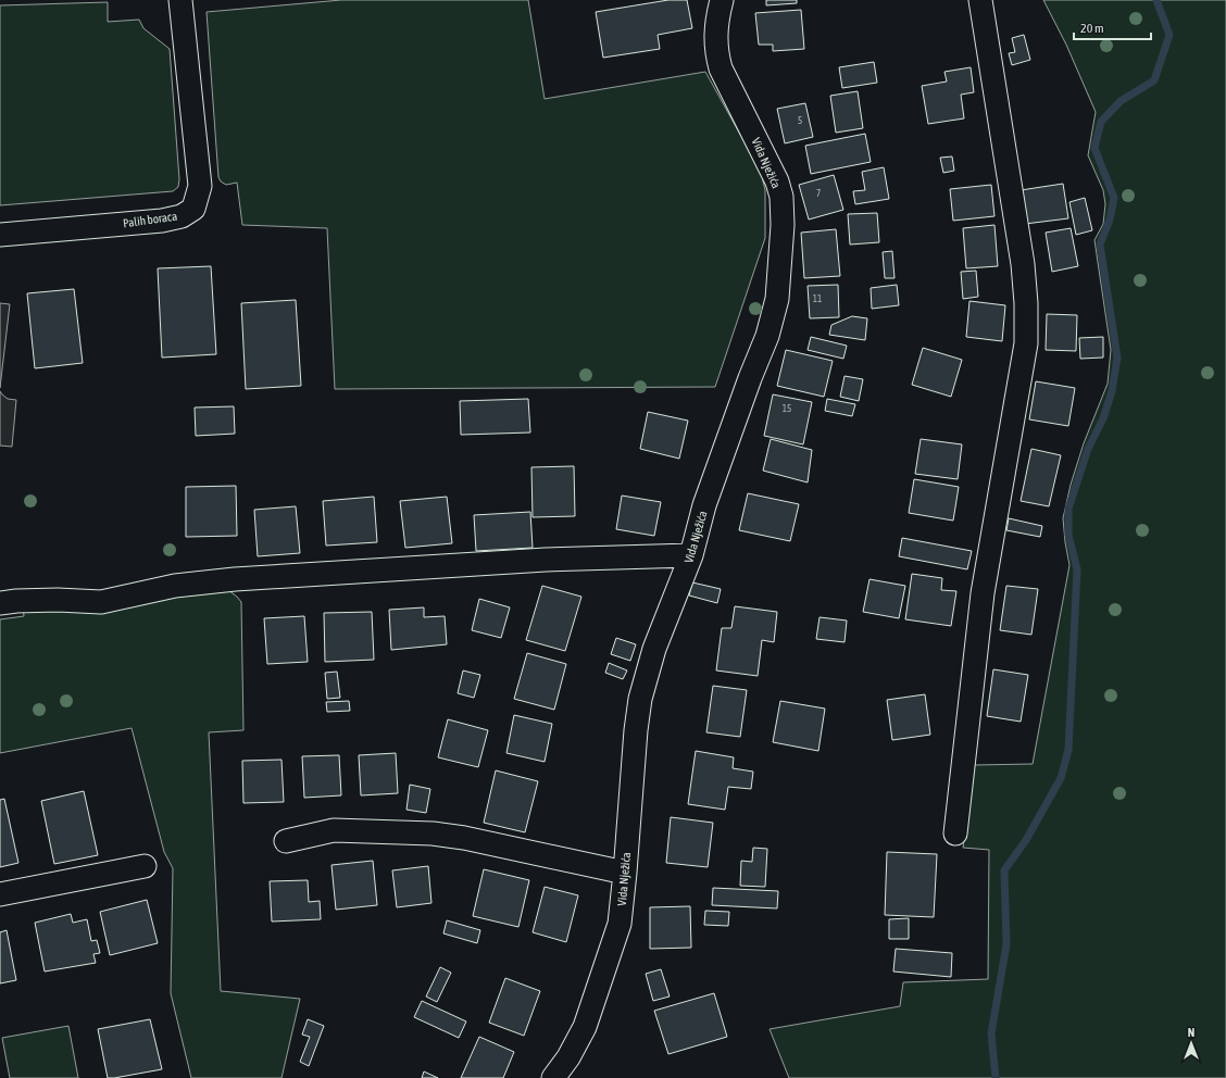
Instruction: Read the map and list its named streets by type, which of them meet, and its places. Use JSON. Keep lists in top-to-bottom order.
{
  "streets": {
    "street": ["Vida Nježića", "Palih boraca"]
  },
  "house_numbers": [
    "5",
    "7",
    "11",
    "15"
  ],
  "scale_bar": "20 m",
  "north": "top"
}
